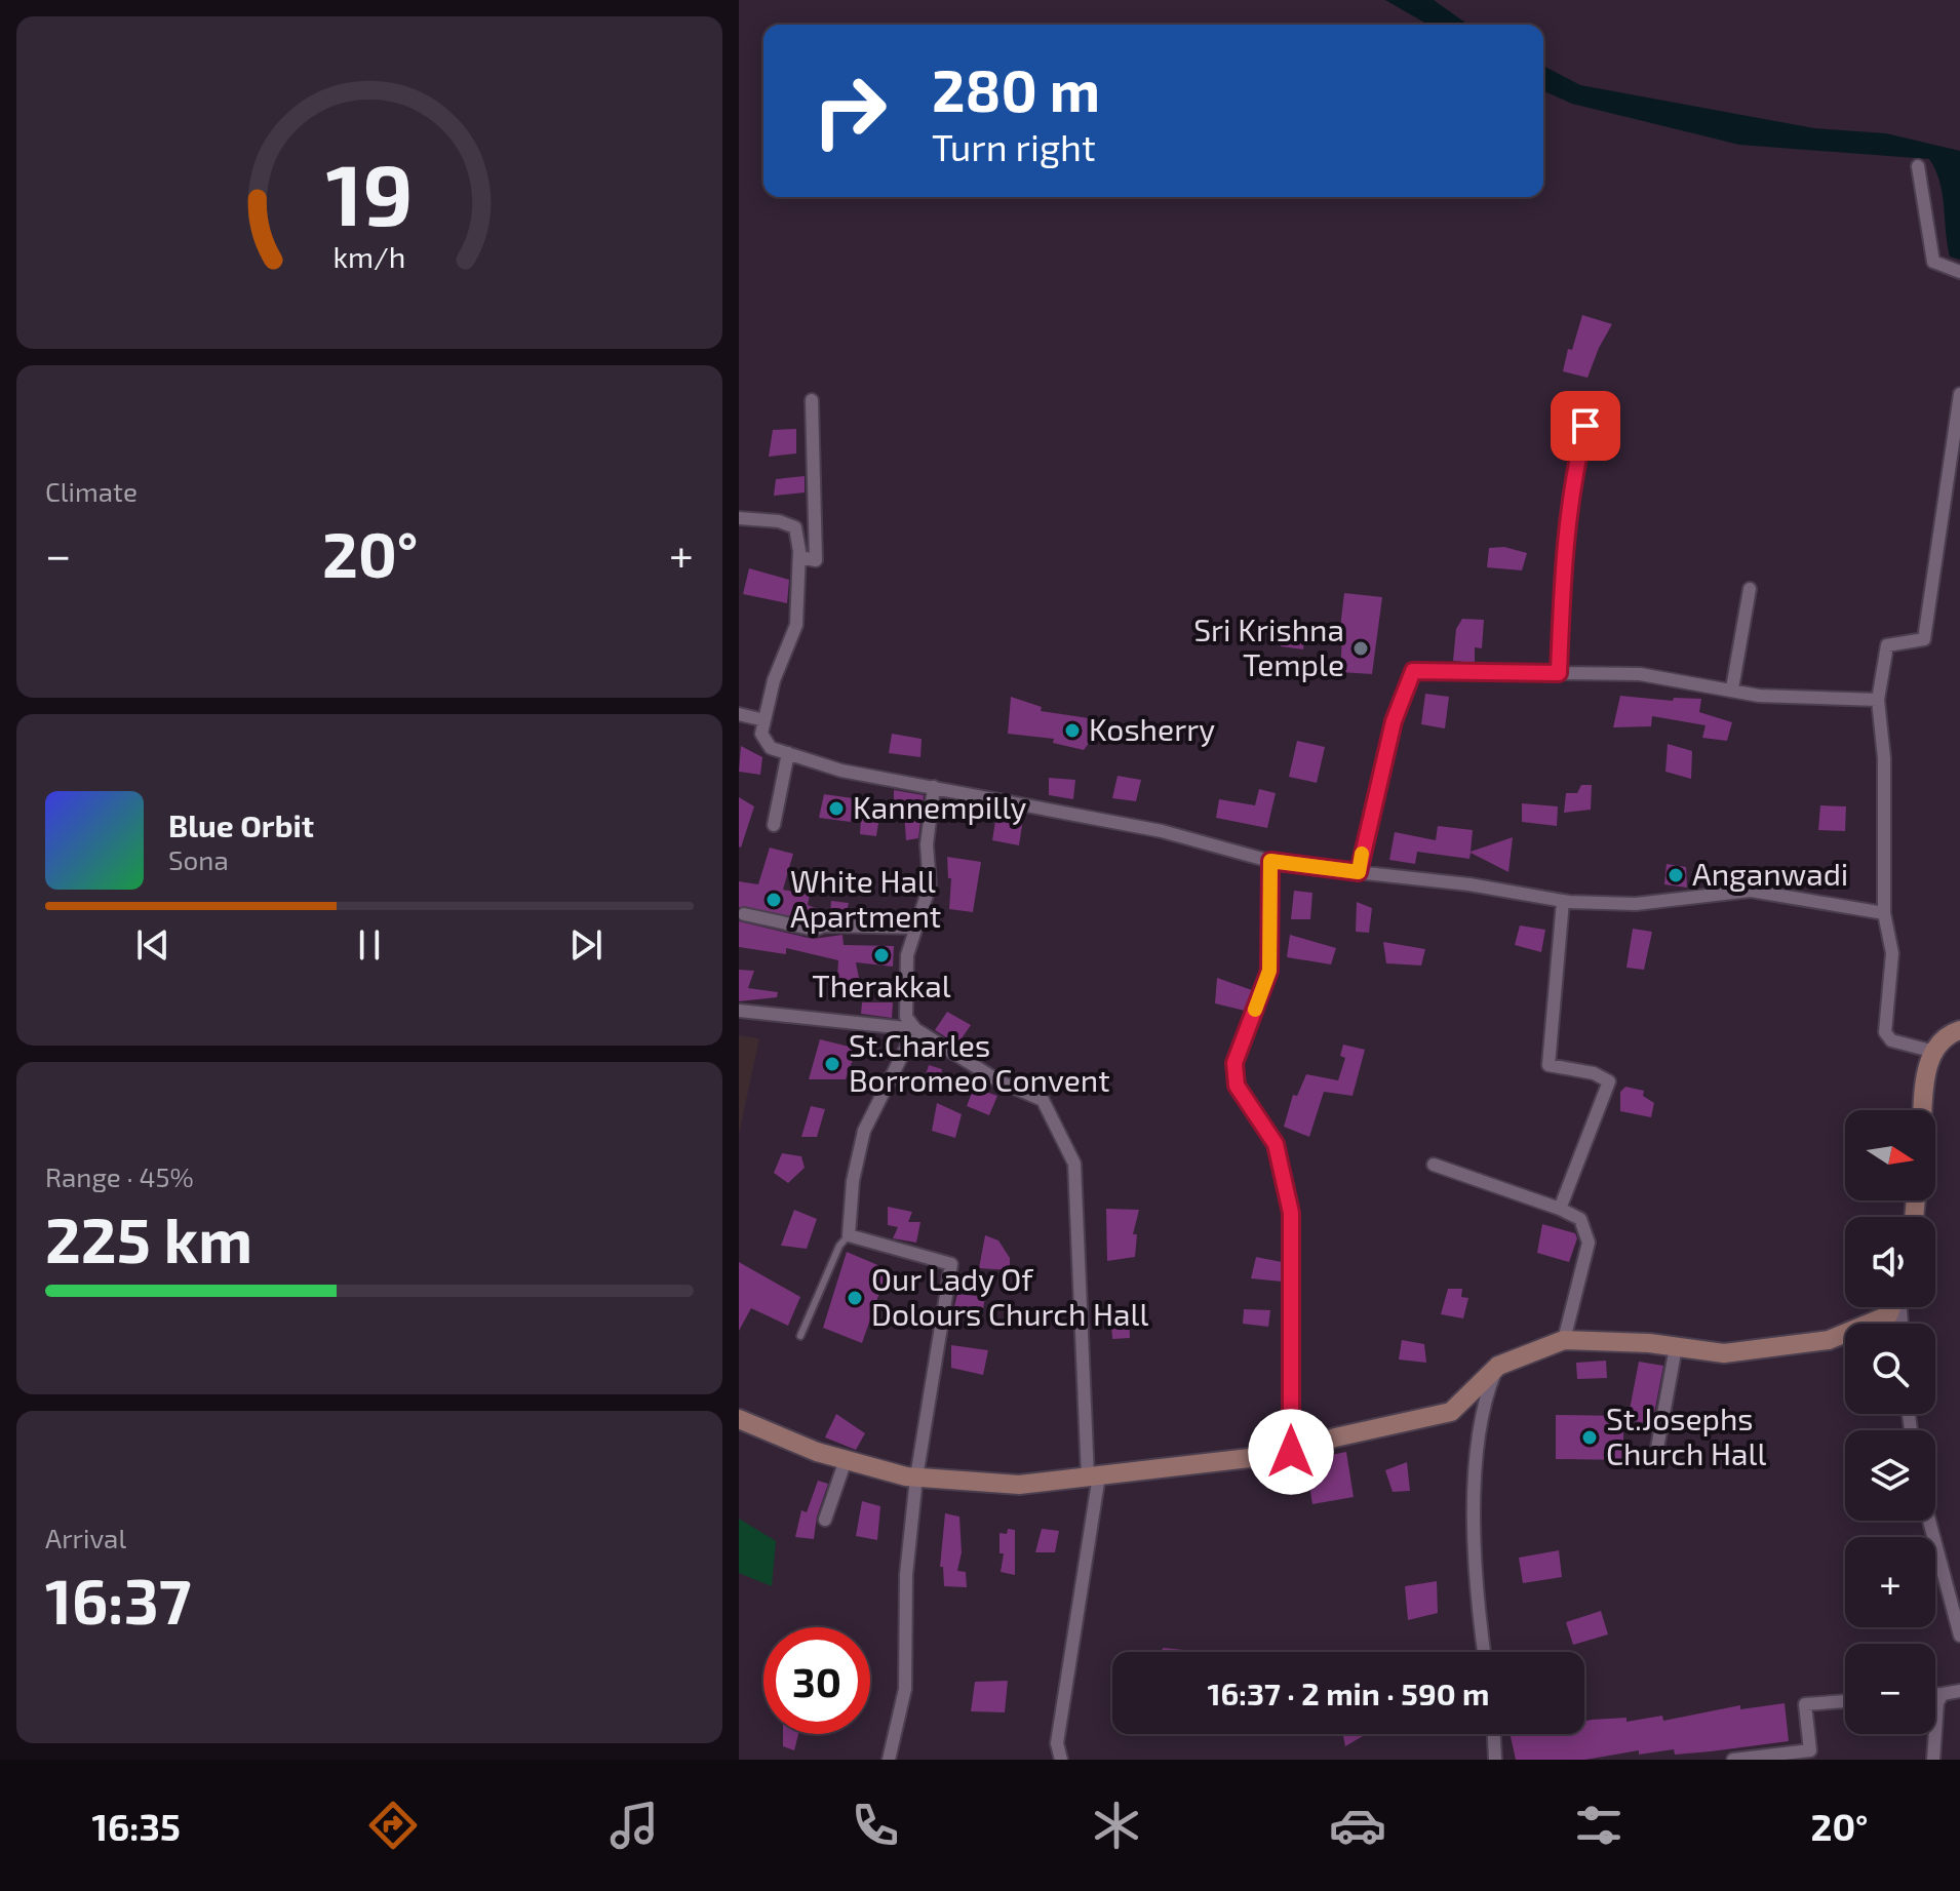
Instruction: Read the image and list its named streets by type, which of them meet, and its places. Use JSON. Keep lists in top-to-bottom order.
{
  "places": [
    "Sri Krishna Temple",
    "Kosherry",
    "Kannempilly",
    "Anganwadi",
    "White Hall Apartment",
    "Therakkal",
    "St.Charles Borromeo Convent",
    "Our Lady Of Dolours Church Hall",
    "St.Josephs Church Hall"
  ],
  "north": "right",
  "page": {
    "turn": ["280 m", "Turn right"],
    "tile": [
      "Climate",
      ["Range · 45%", "225 km"],
      ["Arrival", "16:37"]
    ],
    "heat": ["−", "20°", "+"],
    "song": ["Blue Orbit", "Sona"],
    "map_buttons": ["+", "−"],
    "limit": "30",
    "trip": "16:37 · 2 min · 590 m",
    "tabs": ["16:35", "20°"],
    "gauge": ["19", "km/h"]
  }
}
